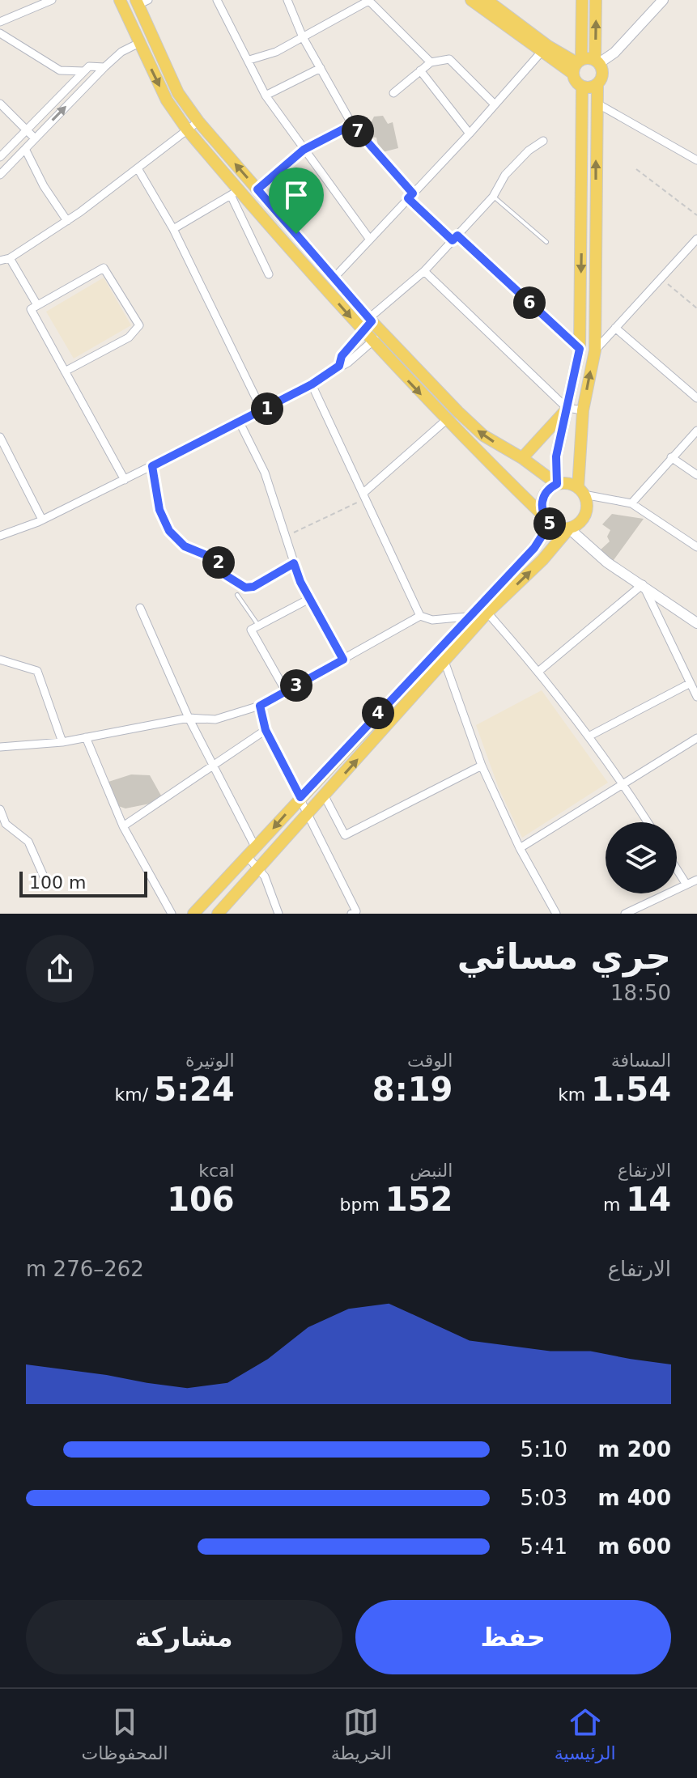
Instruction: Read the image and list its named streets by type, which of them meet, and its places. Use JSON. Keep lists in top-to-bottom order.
{
  "scale_bar": "100 m",
  "page": {
    "pins": [
      "7",
      "6",
      "1",
      "5",
      "2",
      "3",
      "4"
    ],
    "scale": "100 m",
    "heading": ["جري مسائي", "18:50"],
    "stats": [
      ["المسافة", "1.54 km"],
      ["الوقت", "8:19"],
      ["الوتيرة", "5:24 /km"],
      ["الارتفاع", "14 m"],
      ["النبض", "152 bpm"],
      ["kcal", "106"]
    ],
    "chart": ["الارتفاع", "262–276 m"],
    "list": [
      {
        "name": "200 m",
        "note": "5:10"
      },
      {
        "name": "400 m",
        "note": "5:03"
      },
      {
        "name": "600 m",
        "note": "5:41"
      }
    ],
    "buttons": ["حفظ", "مشاركة"],
    "tabs": ["الرئيسية", "الخريطة", "المحفوظات"]
  }
}
